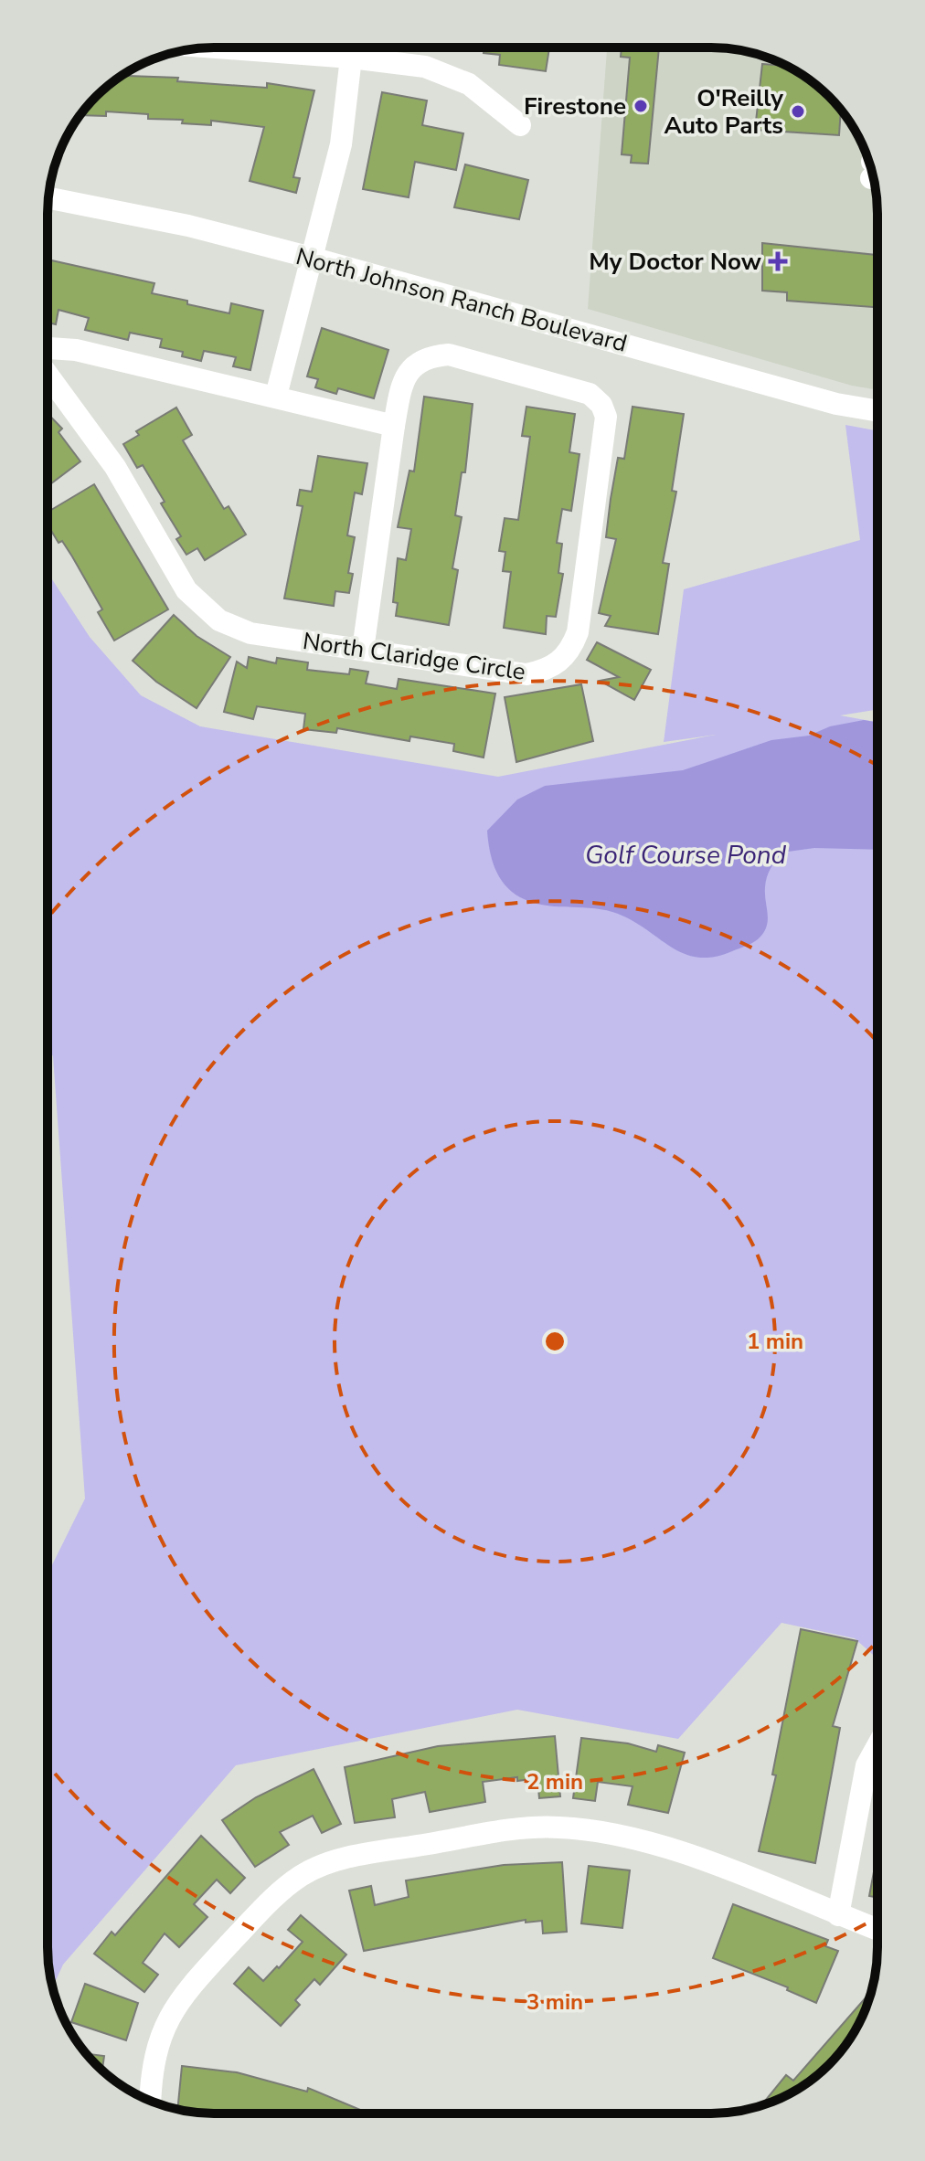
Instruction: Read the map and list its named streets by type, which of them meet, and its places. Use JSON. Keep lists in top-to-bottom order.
{
  "streets": {
    "street": ["North Johnson Ranch Boulevard", "North Claridge Circle"]
  },
  "water": ["Golf Course Pond"],
  "places": {
    "other": ["Firestone", "O'Reilly Auto Parts"],
    "health": ["My Doctor Now"]
  },
  "rings": ["1 min", "2 min", "3 min"]
}
